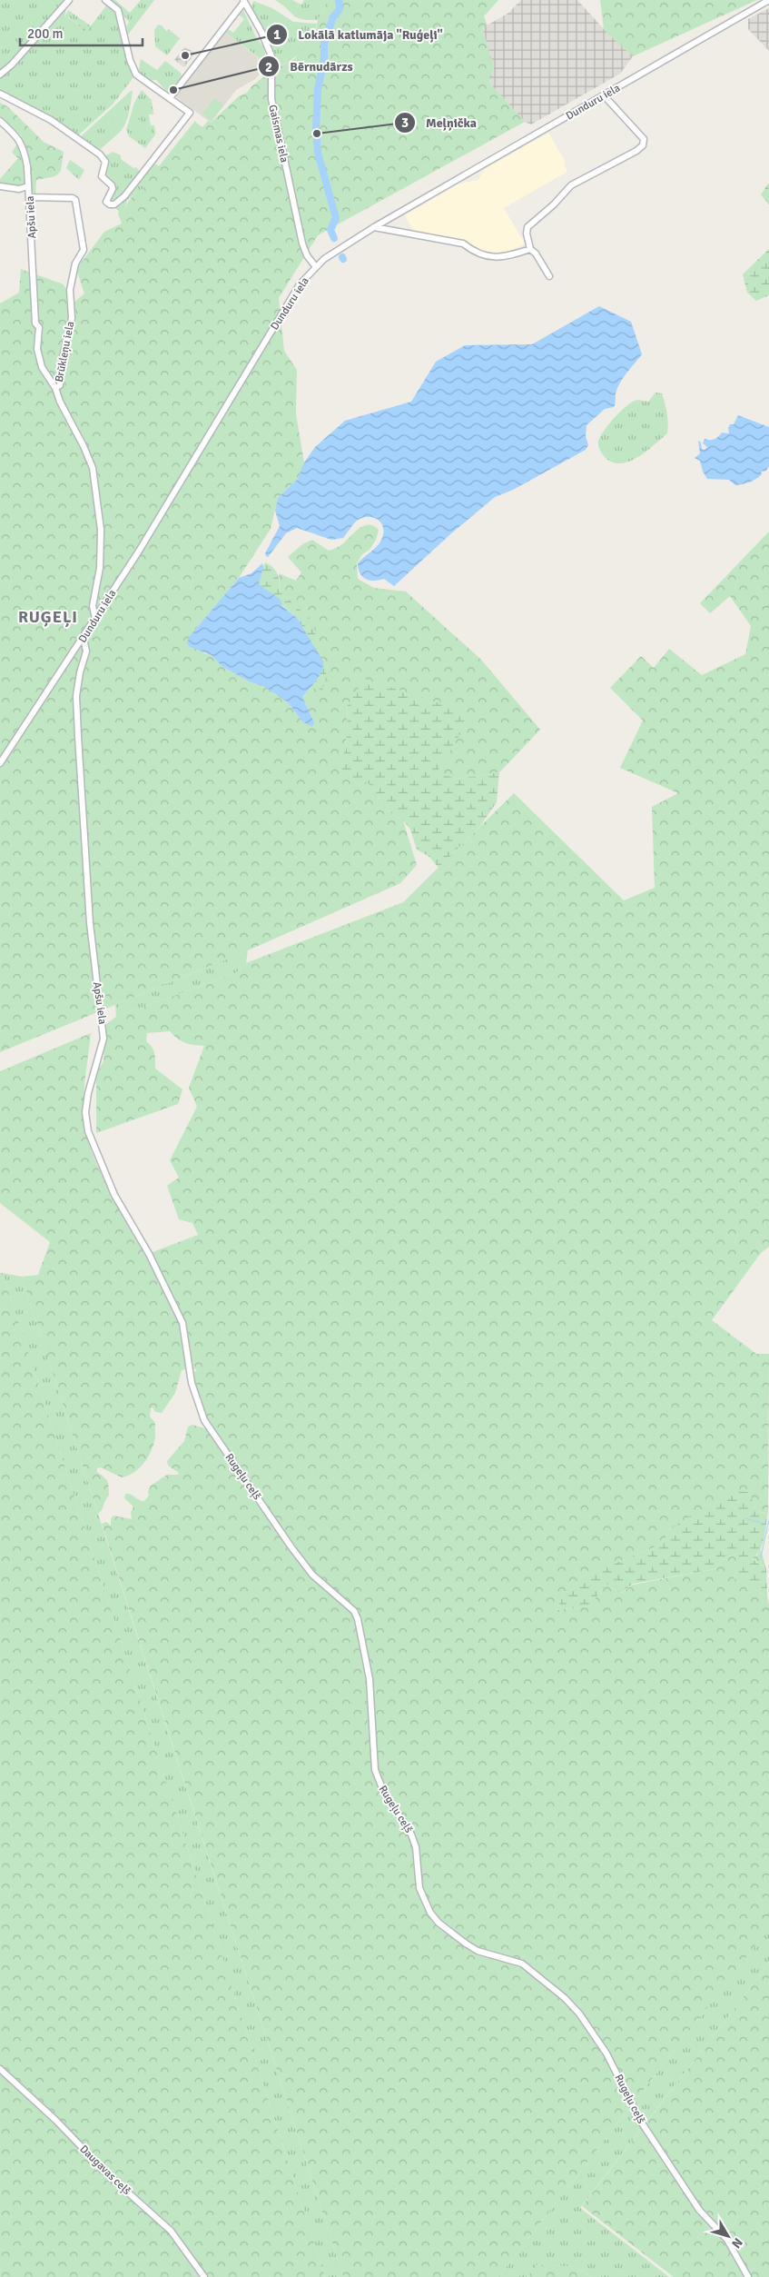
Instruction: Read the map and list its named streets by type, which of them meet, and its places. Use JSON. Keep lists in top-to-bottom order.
{
  "streets": {
    "street": [
      "Dunduru iela",
      "Gaismas iela",
      "Apšu iela",
      "Brūkleņu iela",
      "Rugeļu ceļš",
      "Daugavas ceļš"
    ]
  },
  "crossings": [
    ["Dunduru iela", "Gaismas iela"],
    ["Dunduru iela", "Apšu iela"],
    ["Apšu iela", "Brūkleņu iela"],
    ["Apšu iela", "Rugeļu ceļš"]
  ],
  "districts": ["RUĢEĻI"],
  "places": ["Lokālā katlumāja \"Ruģeļi\"", "Bērnudārzs", "Meļņička"],
  "scale_bar": "200 m",
  "north": "bottom right"
}
